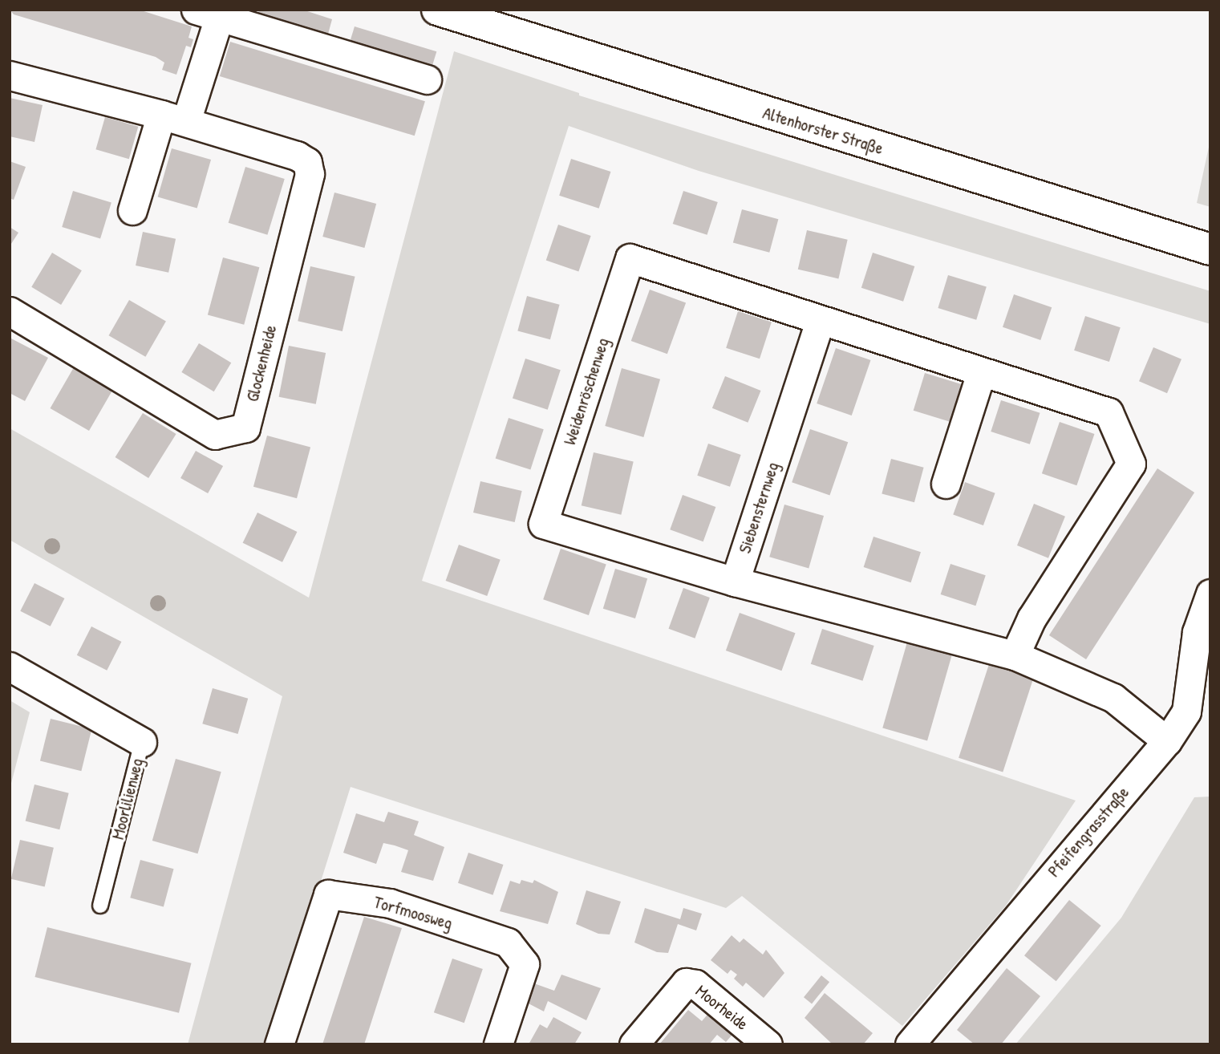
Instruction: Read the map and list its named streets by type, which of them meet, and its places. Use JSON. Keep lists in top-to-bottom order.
{
  "streets": {
    "street": [
      "Altenhorster Straße",
      "Glockenheide",
      "Weidenröschenweg",
      "Siebensternweg",
      "Moorlilienweg",
      "Pfeifengrasstraße",
      "Torfmoosweg",
      "Moorheide"
    ]
  },
  "crossings": [
    ["Weidenröschenweg", "Siebensternweg"]
  ]
}
